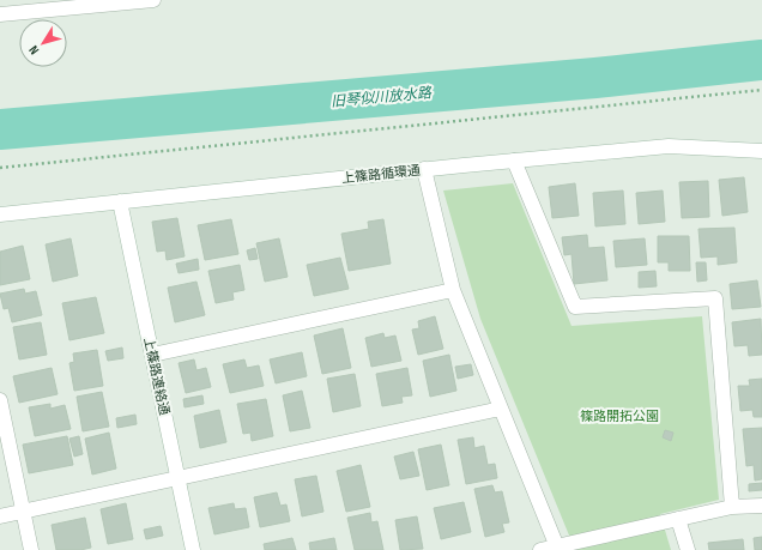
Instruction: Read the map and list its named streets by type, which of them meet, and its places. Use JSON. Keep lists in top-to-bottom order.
{
  "streets": {
    "street": ["上篠路循環通", "上篠路連絡通"]
  },
  "crossings": [
    ["上篠路循環通", "上篠路連絡通"]
  ],
  "water": ["旧琴似川放水路"],
  "parks": ["篠路開拓公園"],
  "north": "bottom left"
}
